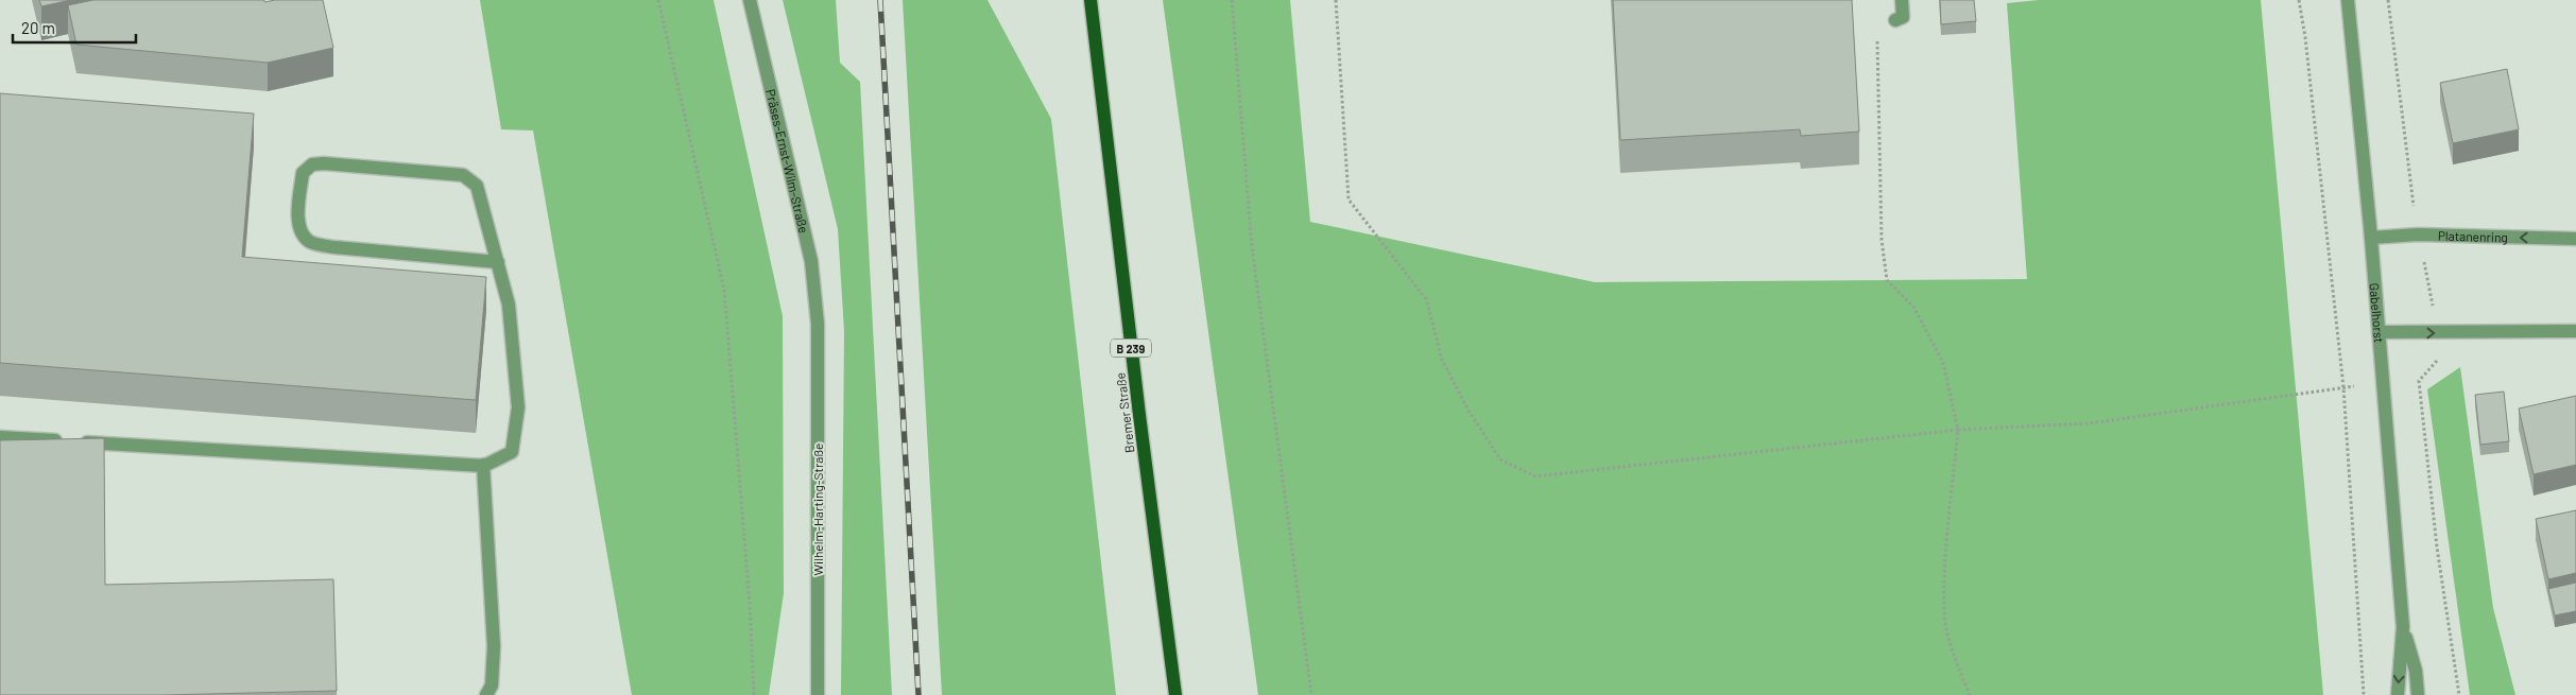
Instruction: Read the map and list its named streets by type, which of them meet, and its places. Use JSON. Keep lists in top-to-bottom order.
{
  "streets": {
    "main road": ["B 239", "Bremer Straße"],
    "street": [
      "Präses-Ernst-Wilm-Straße",
      "Platanenring",
      "Gabelhorst",
      "Wilhelm-Harting-Straße"
    ]
  },
  "crossings": [
    ["Präses-Ernst-Wilm-Straße", "Wilhelm-Harting-Straße"],
    ["Platanenring", "Gabelhorst"]
  ],
  "scale_bar": "20 m"
}
